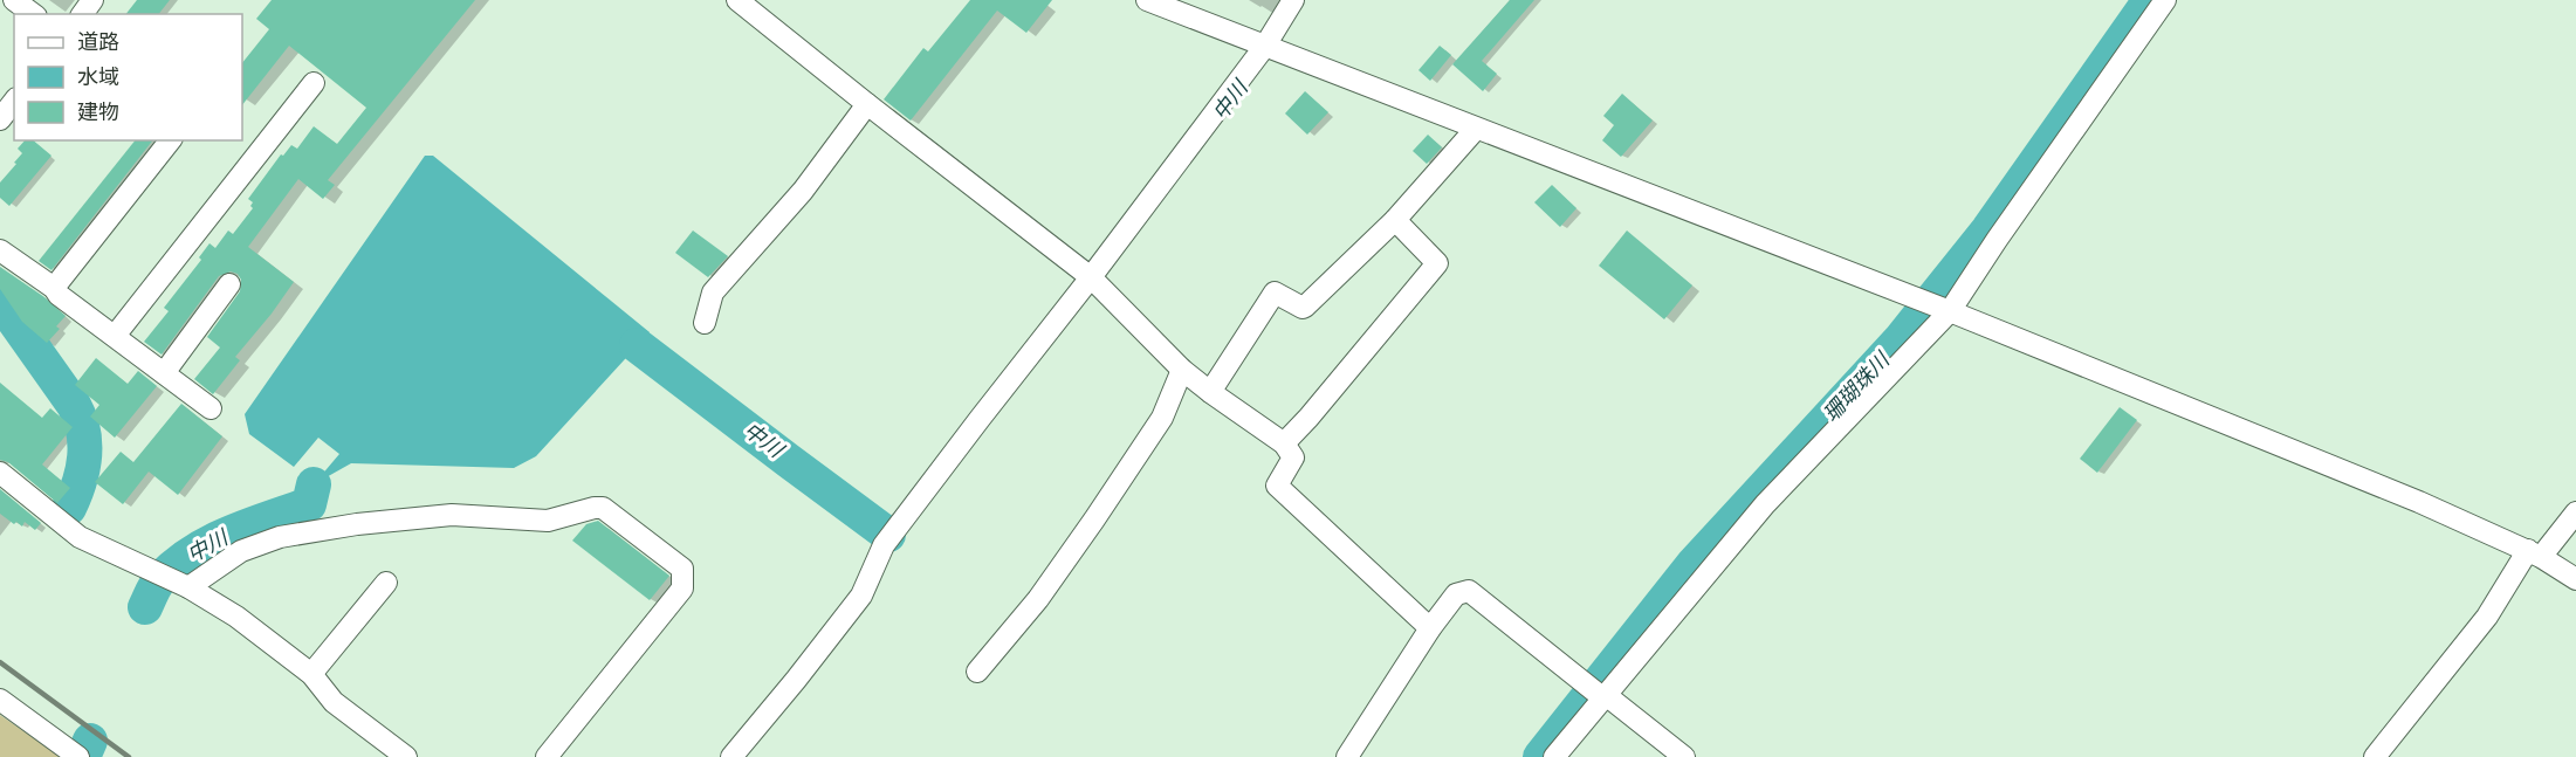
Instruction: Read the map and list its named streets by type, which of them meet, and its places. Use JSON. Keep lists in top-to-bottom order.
{
  "water": ["中川", "珊瑚珠川"],
  "legend": ["道路", "水域", "建物"]
}
